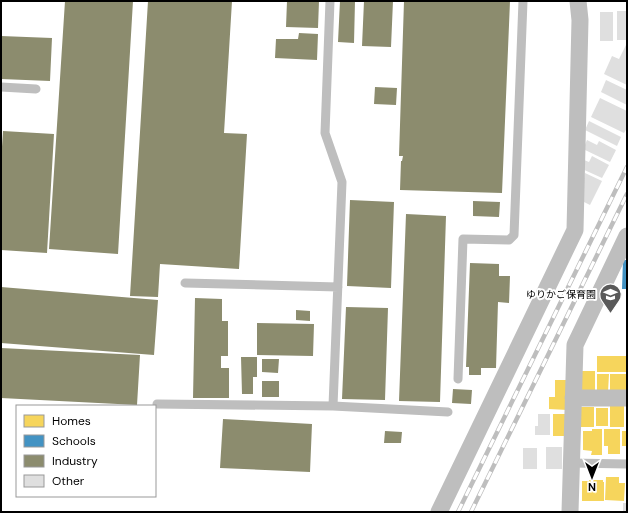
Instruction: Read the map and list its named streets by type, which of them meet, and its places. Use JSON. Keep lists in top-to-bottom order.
{
  "places": {
    "school or university": ["ゆりかご保育園"]
  },
  "legend": [
    "Homes",
    "Schools",
    "Industry",
    "Other"
  ],
  "north": "bottom"
}
